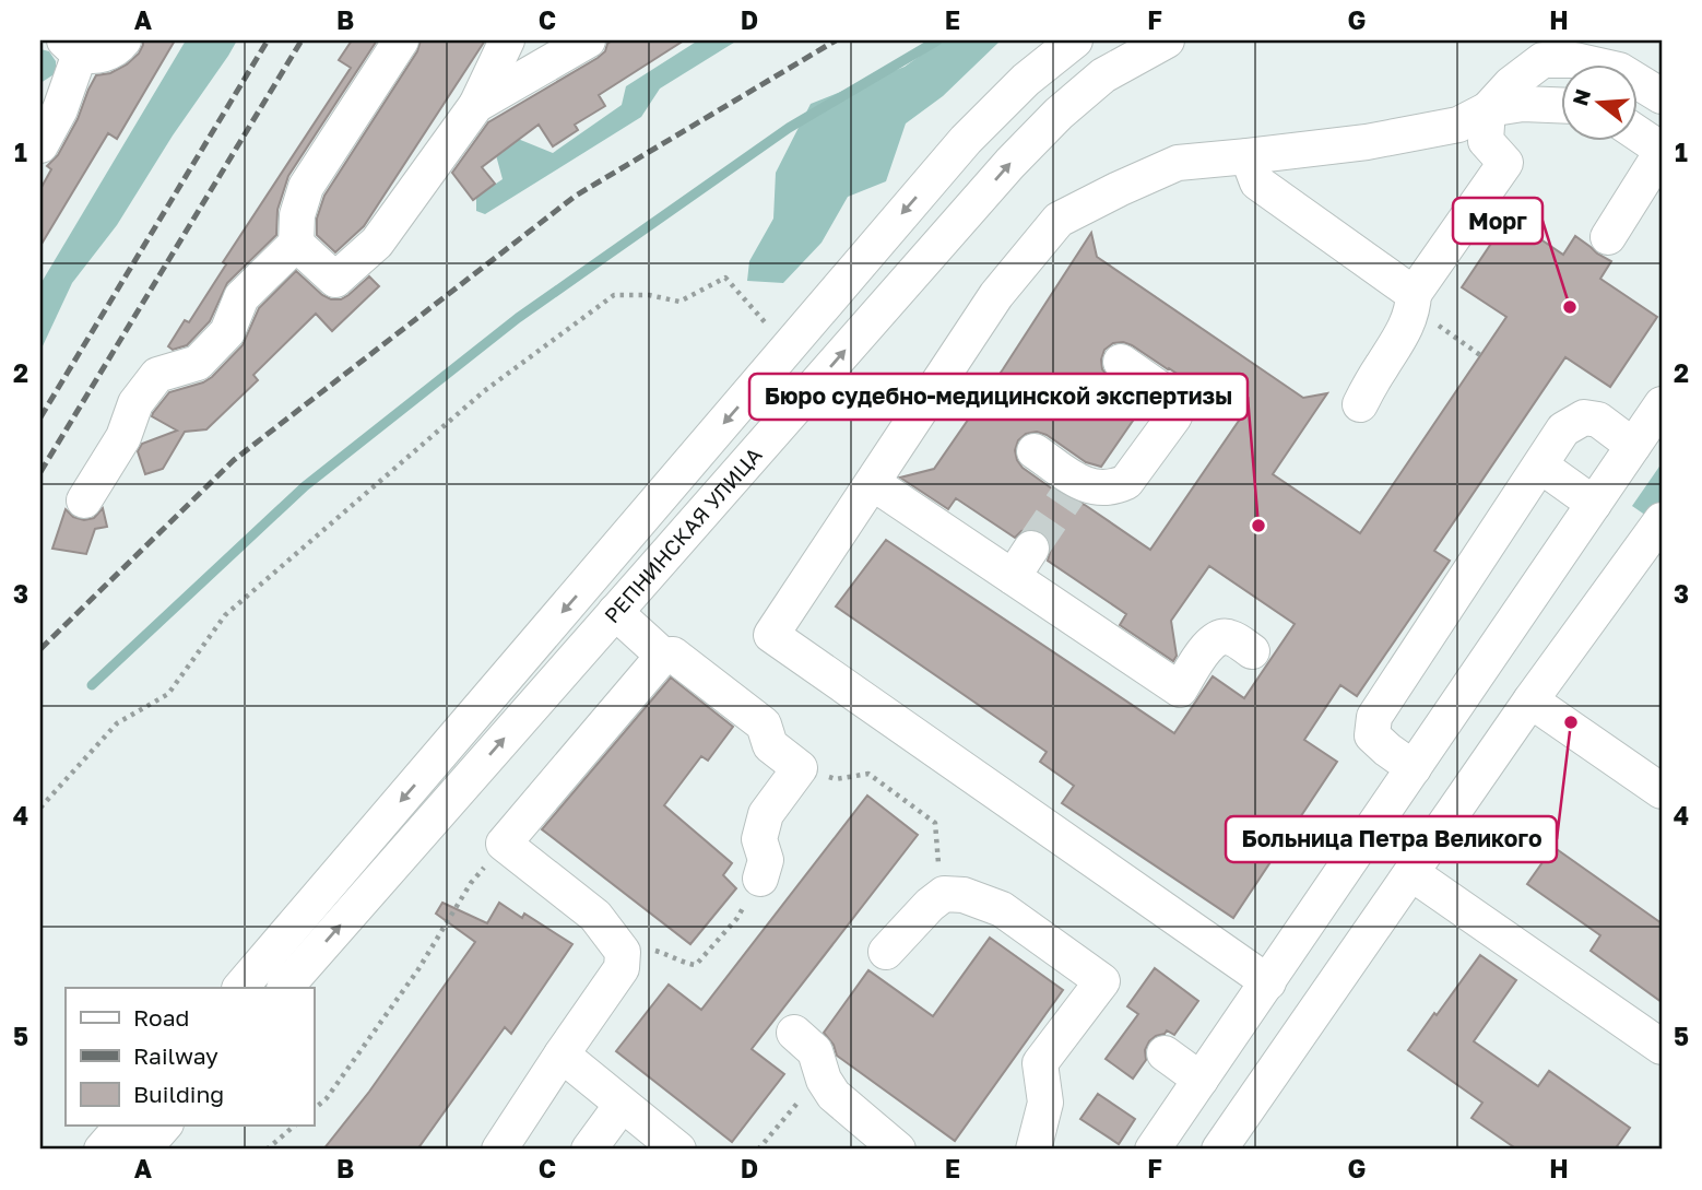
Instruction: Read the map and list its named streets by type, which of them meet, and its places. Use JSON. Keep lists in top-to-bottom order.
{
  "streets": {
    "street": ["РЕПНИНСКАЯ УЛИЦА"]
  },
  "places": ["Морг", "Бюро судебно-медицинской экспертизы", "Больница Петра Великого"],
  "legend": ["Road", "Railway", "Building"],
  "north": "left",
  "grid": {
    "columns": [
      "A",
      "B",
      "C",
      "D",
      "E",
      "F",
      "G",
      "H"
    ],
    "rows": [
      "1",
      "2",
      "3",
      "4",
      "5"
    ]
  }
}
